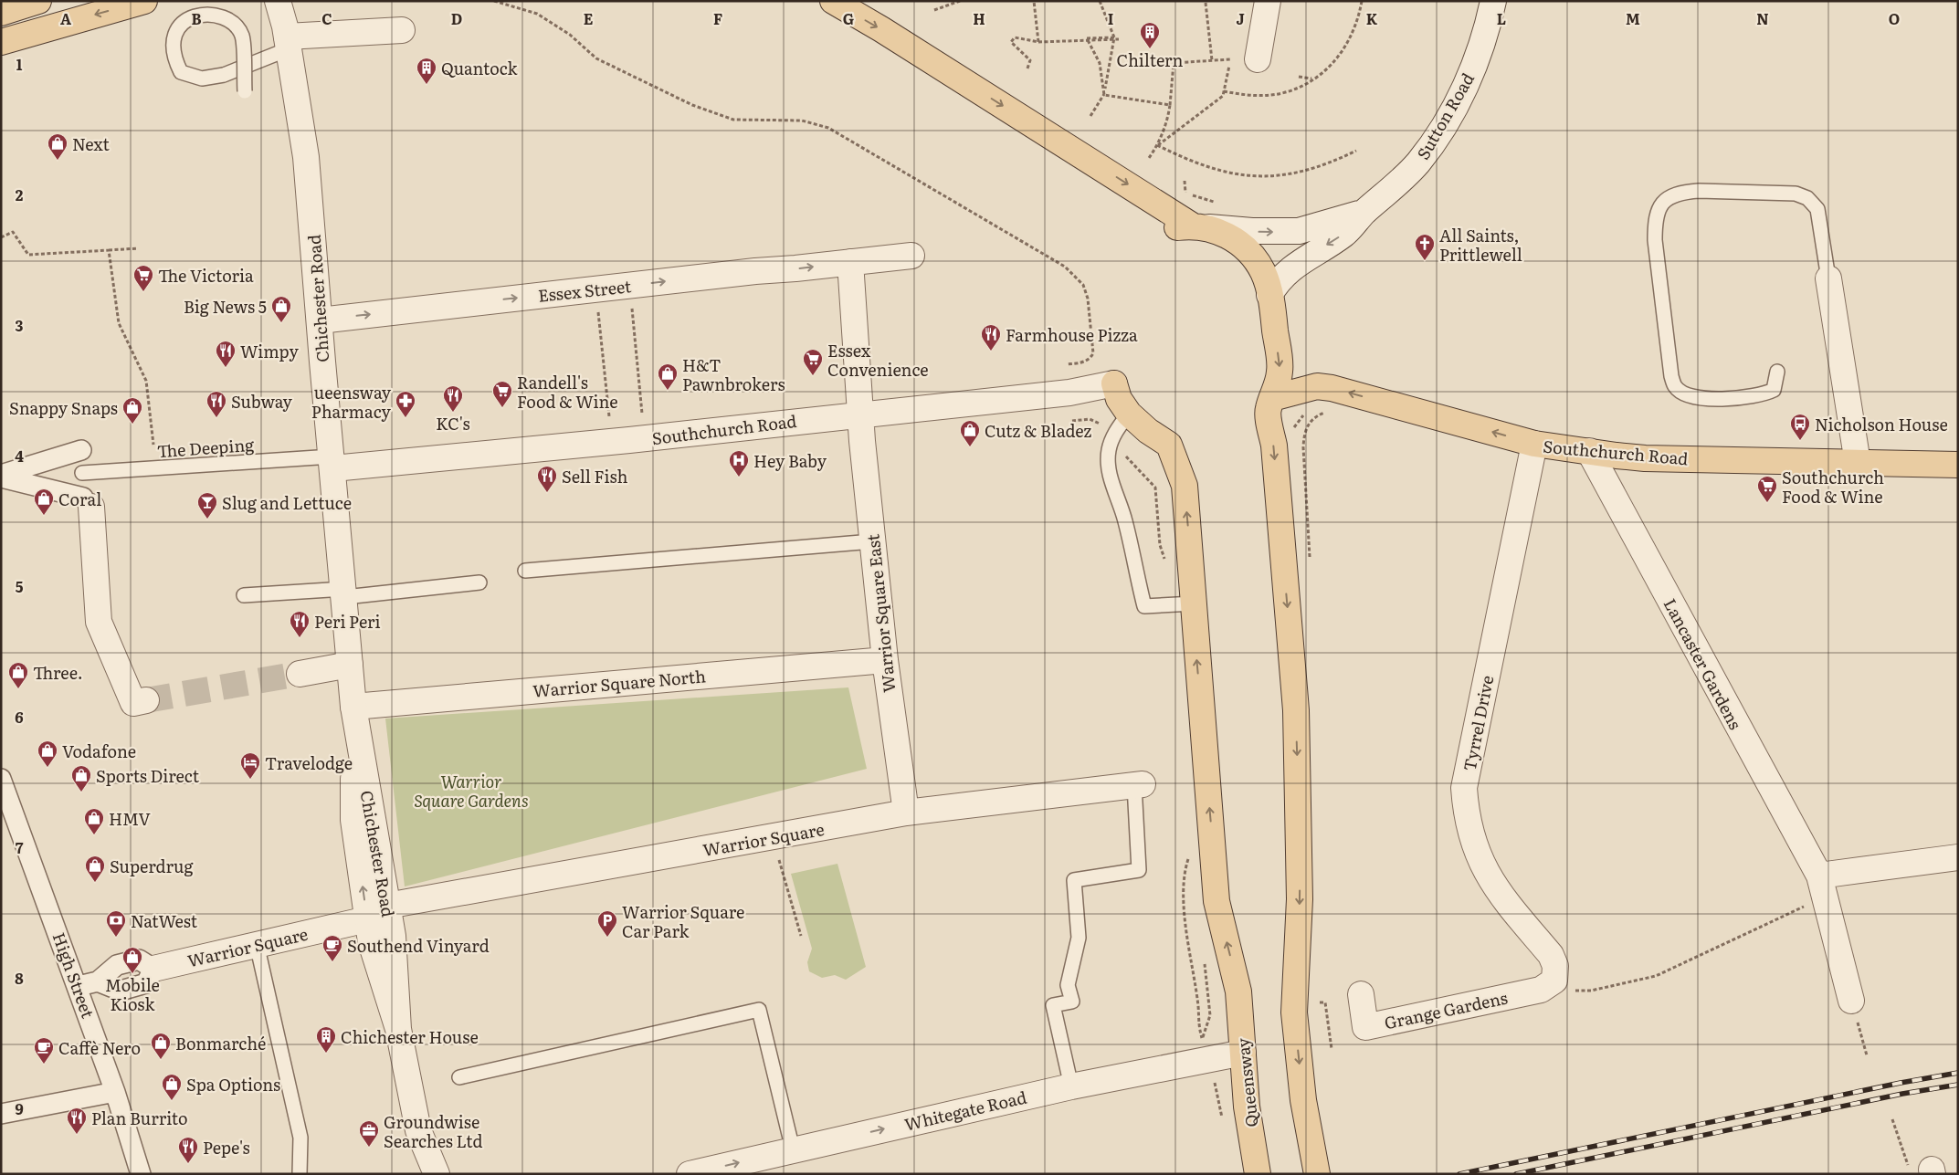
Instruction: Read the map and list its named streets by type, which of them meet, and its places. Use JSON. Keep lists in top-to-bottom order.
{
  "streets": {
    "main road": ["Southchurch Road", "Queensway"],
    "street": [
      "Sutton Road",
      "Essex Street",
      "Chichester Road",
      "Warrior Square East",
      "Lancaster Gardens",
      "Warrior Square North",
      "Tyrrel Drive",
      "Warrior Square",
      "High Street",
      "Grange Gardens",
      "Whitegate Road"
    ],
    "lane": ["The Deeping"]
  },
  "crossings": [
    ["Essex Street", "Chichester Road"],
    ["Chichester Road", "Southchurch Road"],
    ["Chichester Road", "The Deeping"],
    ["Chichester Road", "Warrior Square North"],
    ["Chichester Road", "Warrior Square"],
    ["Southchurch Road", "The Deeping"],
    ["Southchurch Road", "Warrior Square East"],
    ["Southchurch Road", "Lancaster Gardens"],
    ["Southchurch Road", "Tyrrel Drive"],
    ["Warrior Square East", "Warrior Square North"],
    ["Warrior Square East", "Warrior Square"],
    ["Tyrrel Drive", "Grange Gardens"],
    ["Warrior Square", "High Street"],
    ["Queensway", "Whitegate Road"]
  ],
  "one_way": ["Essex Street", "Whitegate Road"],
  "parks": ["Warrior Square Gardens"],
  "places": {
    "building": ["Chiltern", "Quantock", "Chichester House"],
    "shop": [
      "Next",
      "Big News 5",
      "H&T Pawnbrokers",
      "Snappy Snaps",
      "Cutz & Bladez",
      "Coral",
      "Three.",
      "Vodafone",
      "Sports Direct",
      "HMV",
      "Superdrug",
      "Mobile Kiosk",
      "Bonmarché",
      "Spa Options"
    ],
    "church": ["All Saints, Prittlewell"],
    "supermarket": [
      "The Victoria",
      "Essex Convenience",
      "Randell's Food & Wine",
      "Southchurch Food & Wine"
    ],
    "restaurant": [
      "Farmhouse Pizza",
      "Wimpy",
      "KC's",
      "Subway",
      "Sell Fish",
      "Peri Peri",
      "Plan Burrito",
      "Pepe's"
    ],
    "pharmacy": ["ueensway Pharmacy"],
    "bus stop": ["Nicholson House"],
    "hospital": ["Hey Baby"],
    "bar": ["Slug and Lettuce"],
    "hotel": ["Travelodge"],
    "bank": ["NatWest"],
    "parking": ["Warrior Square Car Park"],
    "cafe": ["Southend Vinyard", "Caffè Nero"],
    "office": ["Groundwise Searches Ltd"]
  },
  "grid": {
    "columns": [
      "A",
      "B",
      "C",
      "D",
      "E",
      "F",
      "G",
      "H",
      "I",
      "J",
      "K",
      "L",
      "M",
      "N",
      "O"
    ],
    "rows": [
      "1",
      "2",
      "3",
      "4",
      "5",
      "6",
      "7",
      "8",
      "9"
    ]
  }
}
